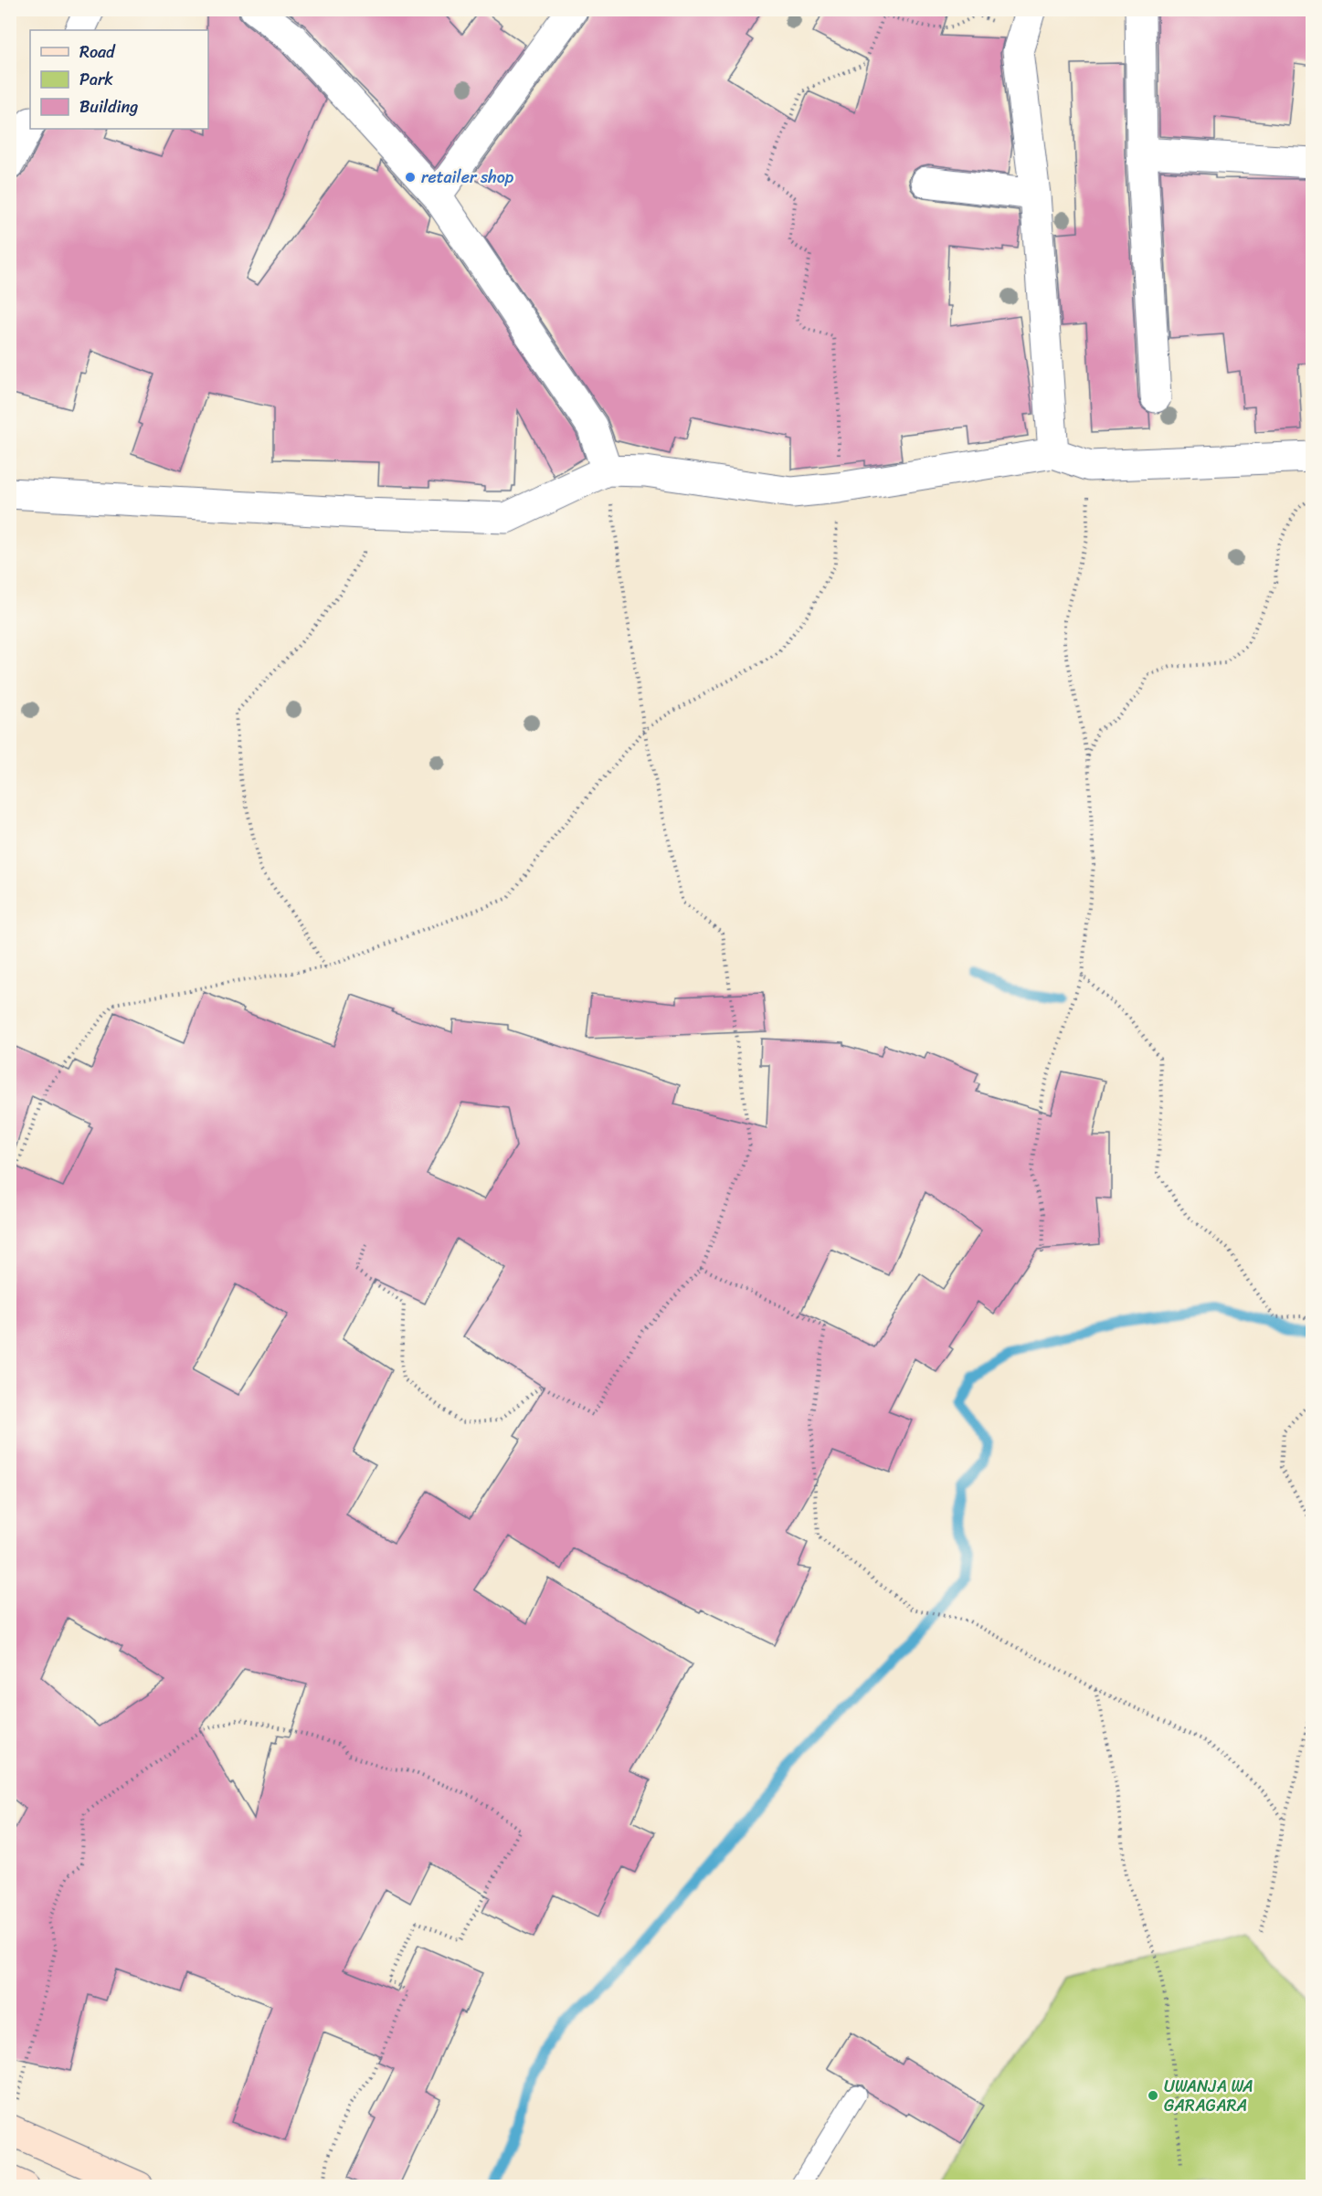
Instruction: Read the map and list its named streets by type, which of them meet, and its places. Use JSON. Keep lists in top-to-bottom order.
{
  "places": ["retailer shop", "UWANJA WA GARAGARA"],
  "legend": ["Road", "Park", "Building"]
}
